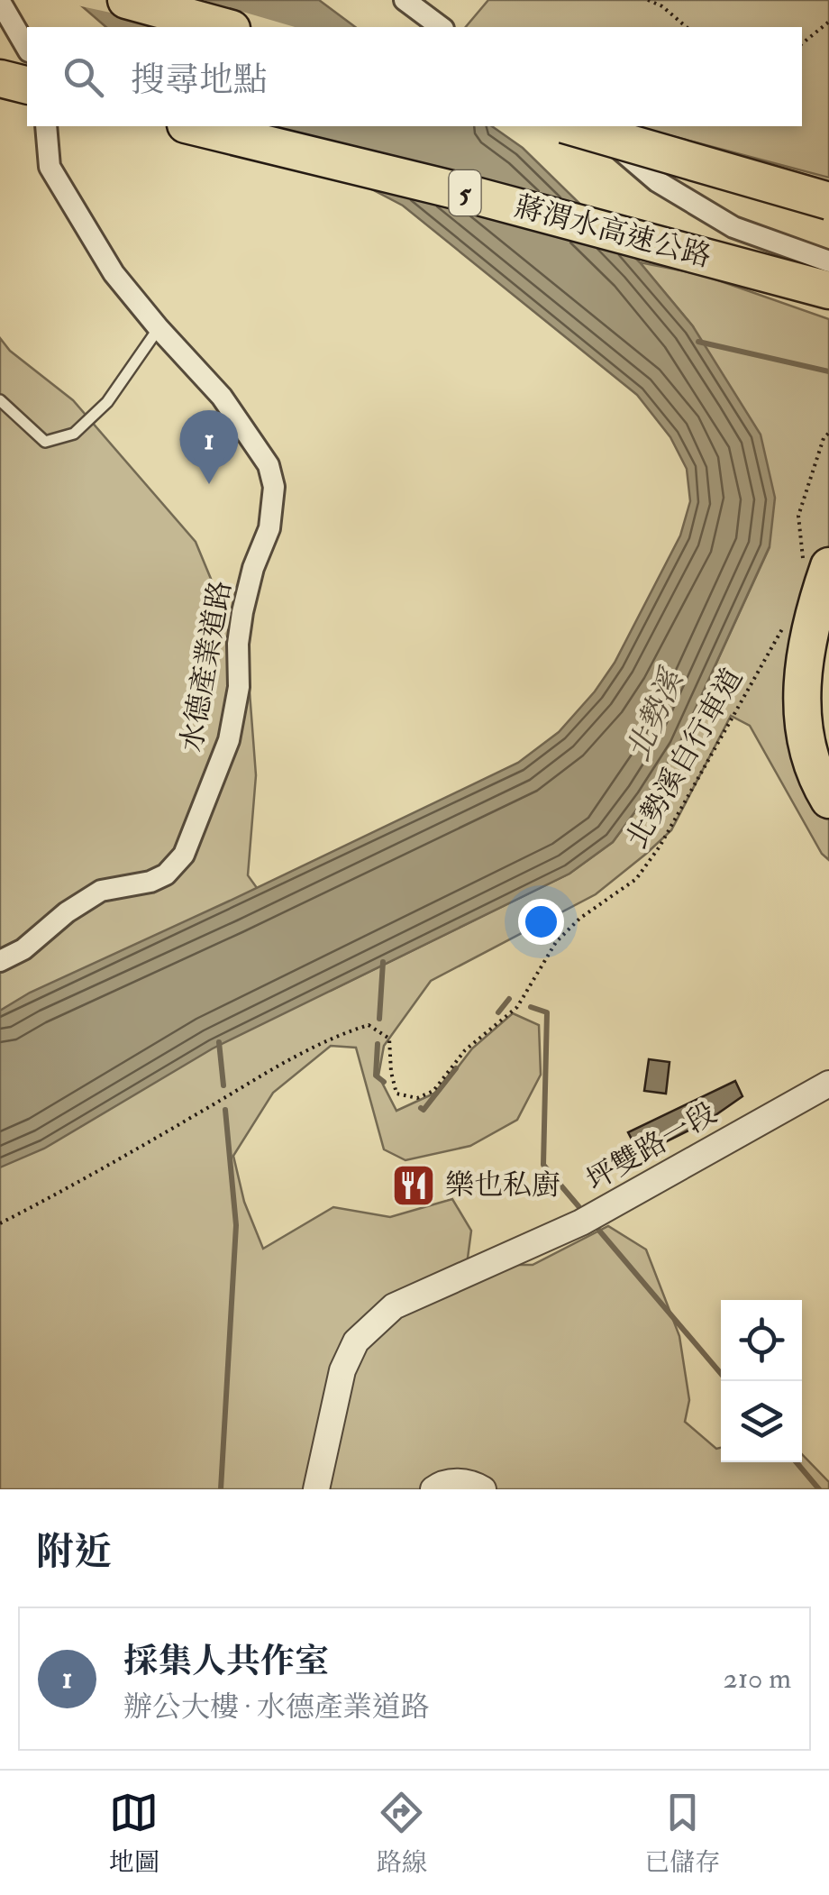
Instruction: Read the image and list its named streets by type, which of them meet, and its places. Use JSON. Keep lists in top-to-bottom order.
{
  "streets": {
    "highway": ["5", "蔣渭水高速公路"],
    "street": ["水德產業道路", "坪雙路一段"],
    "path": ["北勢溪自行車道"]
  },
  "water": ["北勢溪"],
  "places": {
    "restaurant": ["樂也私廚"]
  },
  "page": {
    "search": "搜尋地點",
    "pins": "1",
    "heading": "附近",
    "list": [
      {
        "mark": "1",
        "name": "採集人共作室",
        "note": "辦公大樓 · 水德產業道路",
        "value": "210 m"
      }
    ],
    "nav": ["地圖", "路線", "已儲存"]
  }
}
